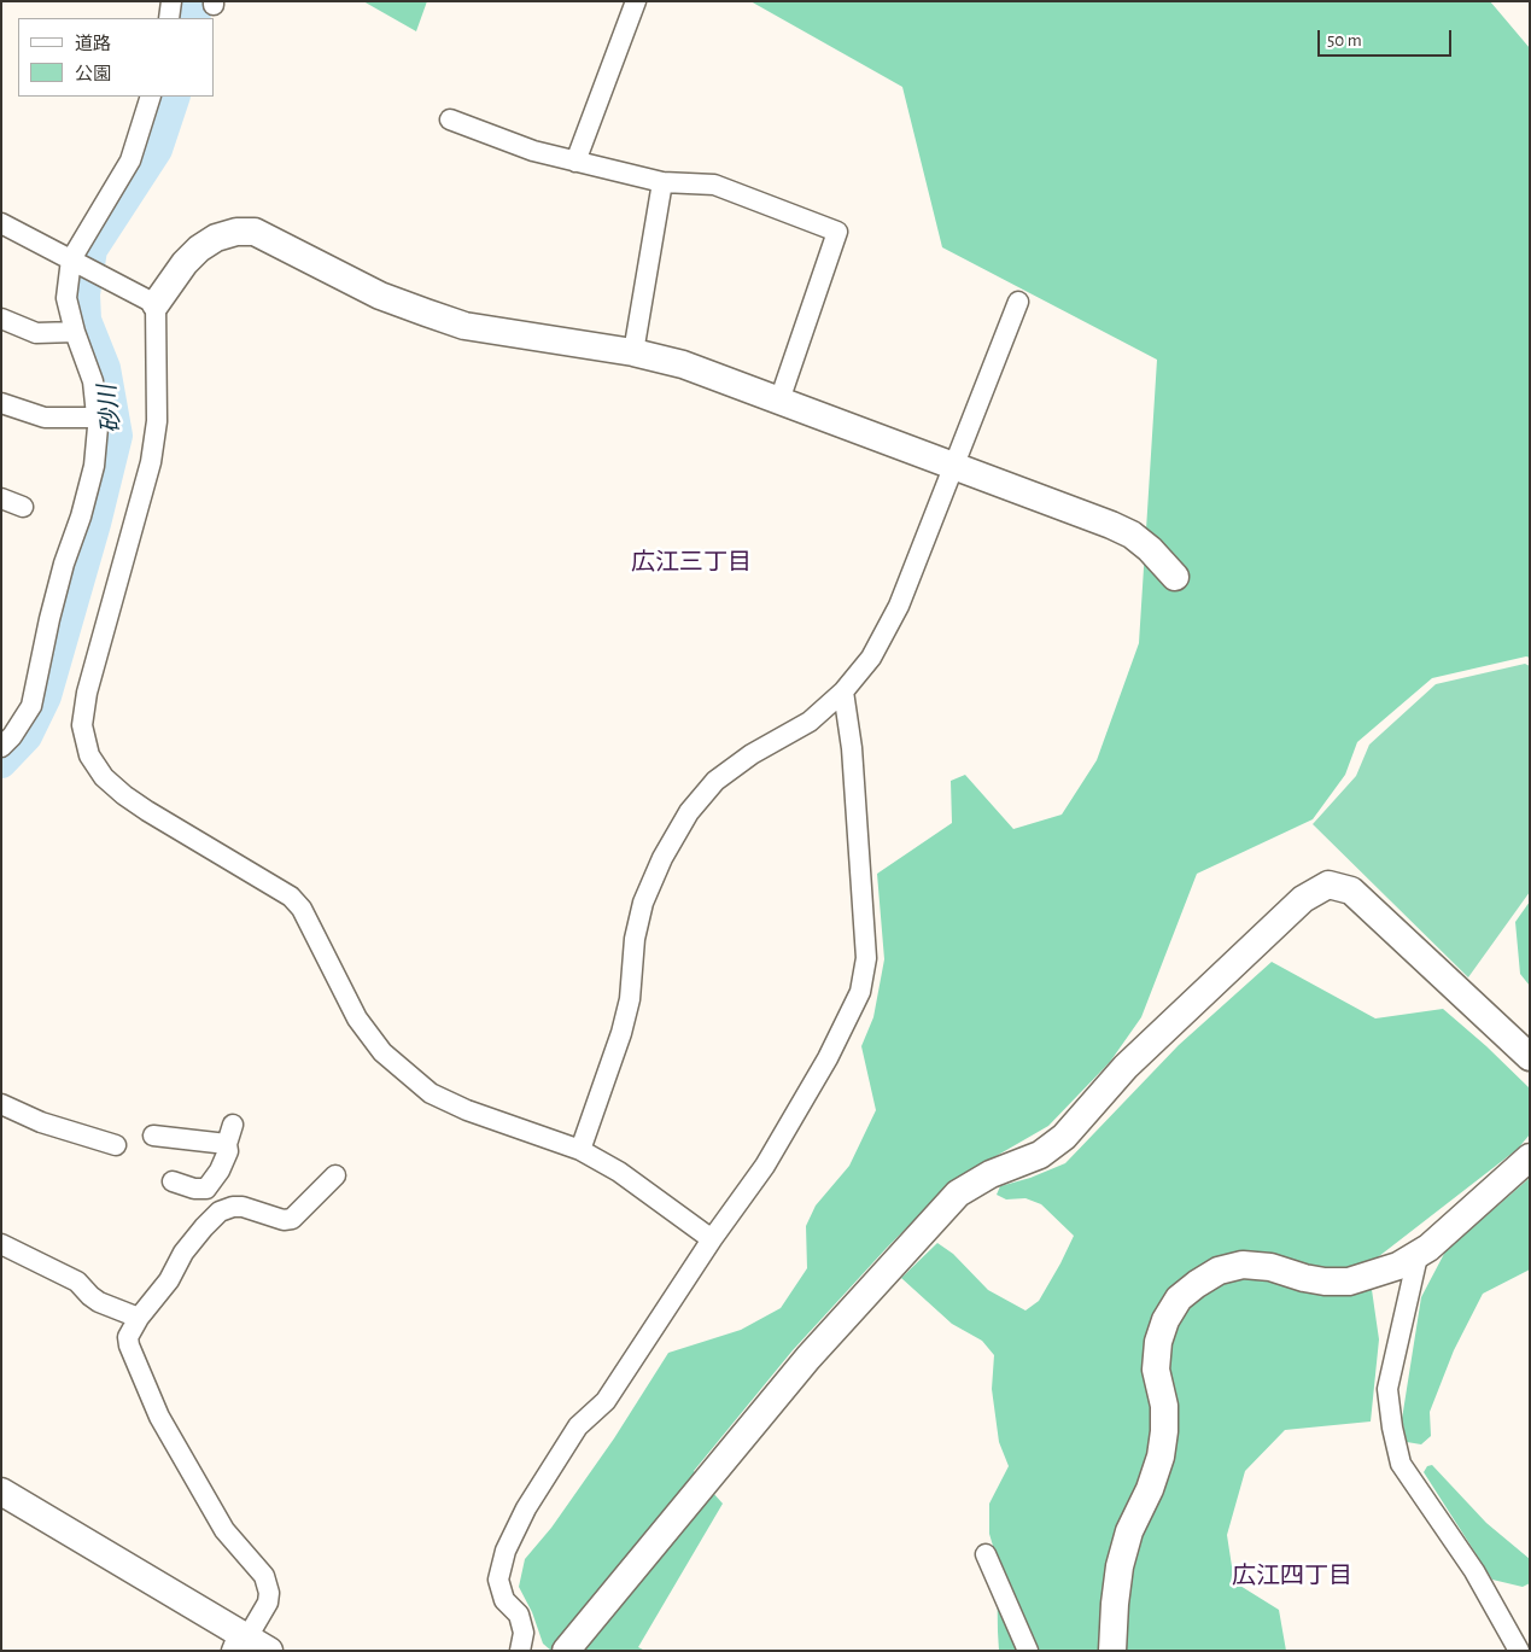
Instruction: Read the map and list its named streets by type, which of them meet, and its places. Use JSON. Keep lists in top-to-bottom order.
{
  "districts": ["広江三丁目", "広江四丁目"],
  "water": ["砂川"],
  "legend": ["道路", "公園"],
  "scale_bar": "50 m"
}
